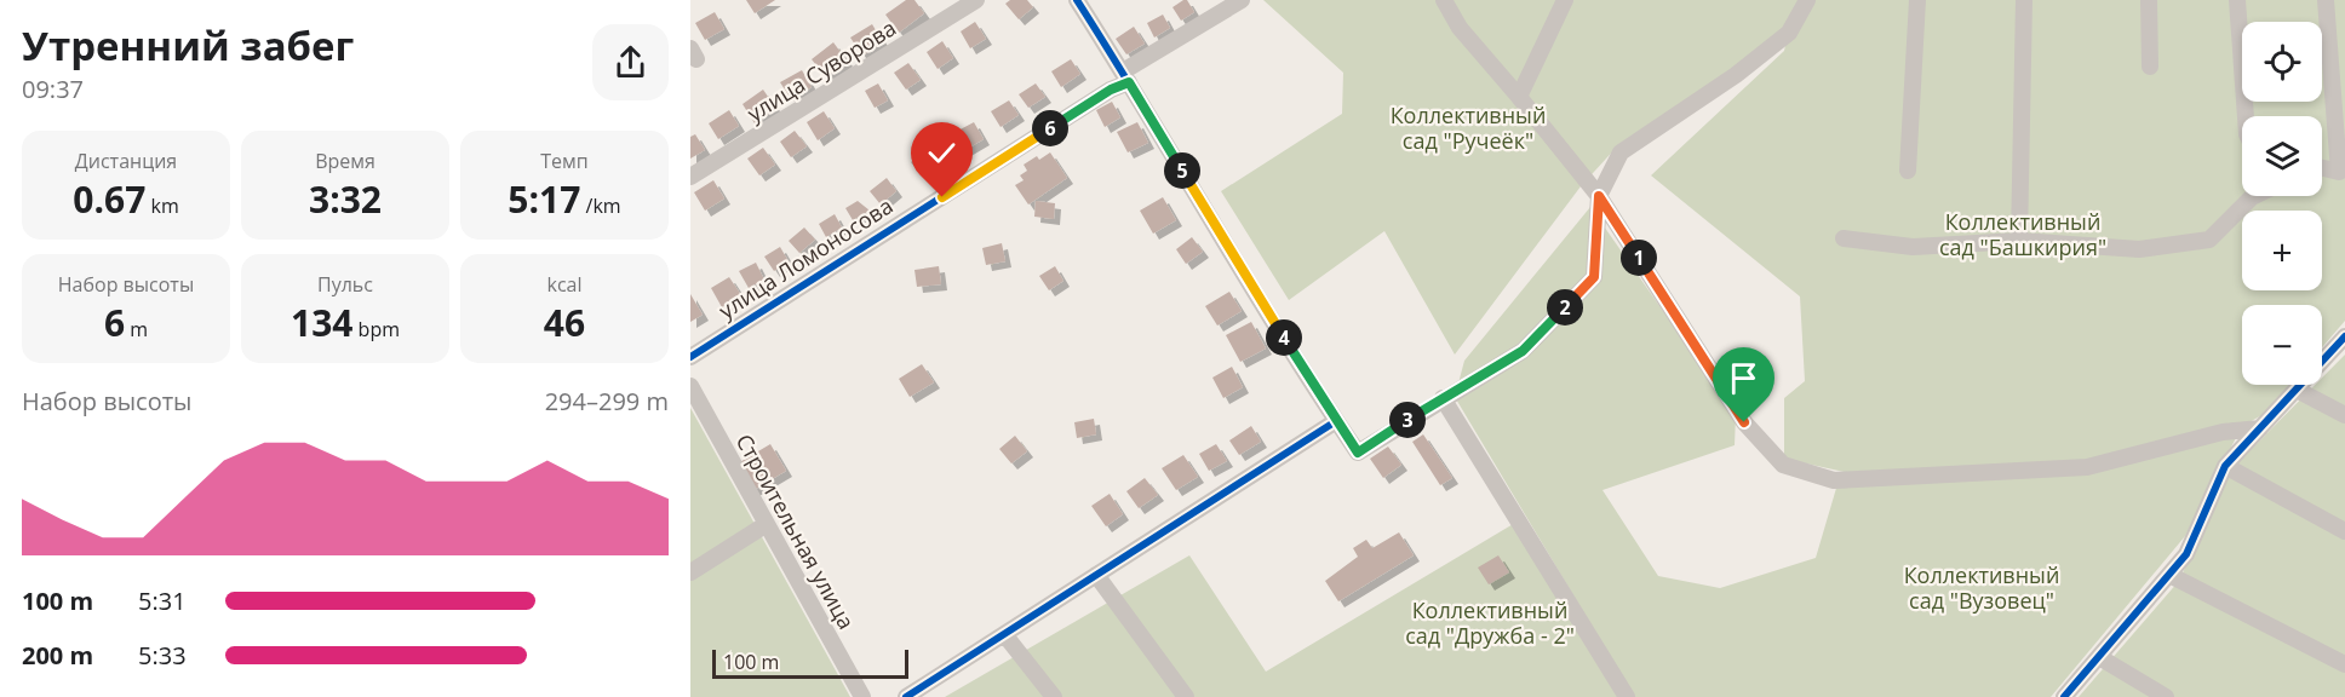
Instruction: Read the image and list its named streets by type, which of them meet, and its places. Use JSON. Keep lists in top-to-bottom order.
{
  "streets": {
    "street": ["улица Суворова", "улица Ломоносова", "Строительная улица"]
  },
  "parks": [
    "Коллективный сад \"Ручеёк\"",
    "Коллективный сад \"Башкирия\"",
    "Коллективный сад \"Вузовец\"",
    "Коллективный сад \"Дружба - 2\""
  ],
  "scale_bar": "100 m",
  "page": {
    "heading": ["Утренний забег", "09:37"],
    "map_buttons": ["+", "−"],
    "pins": [
      "6",
      "5",
      "1",
      "2",
      "4",
      "3"
    ],
    "stats": [
      ["Дистанция", "0.67 km"],
      ["Время", "3:32"],
      ["Темп", "5:17 /km"],
      ["Набор высоты", "6 m"],
      ["Пульс", "134 bpm"],
      ["kcal", "46"]
    ],
    "chart": ["Набор высоты", "294–299 m"],
    "list": [
      {
        "name": "100 m",
        "note": "5:31"
      },
      {
        "name": "200 m",
        "note": "5:33"
      }
    ],
    "scale": "100 m"
  }
}
